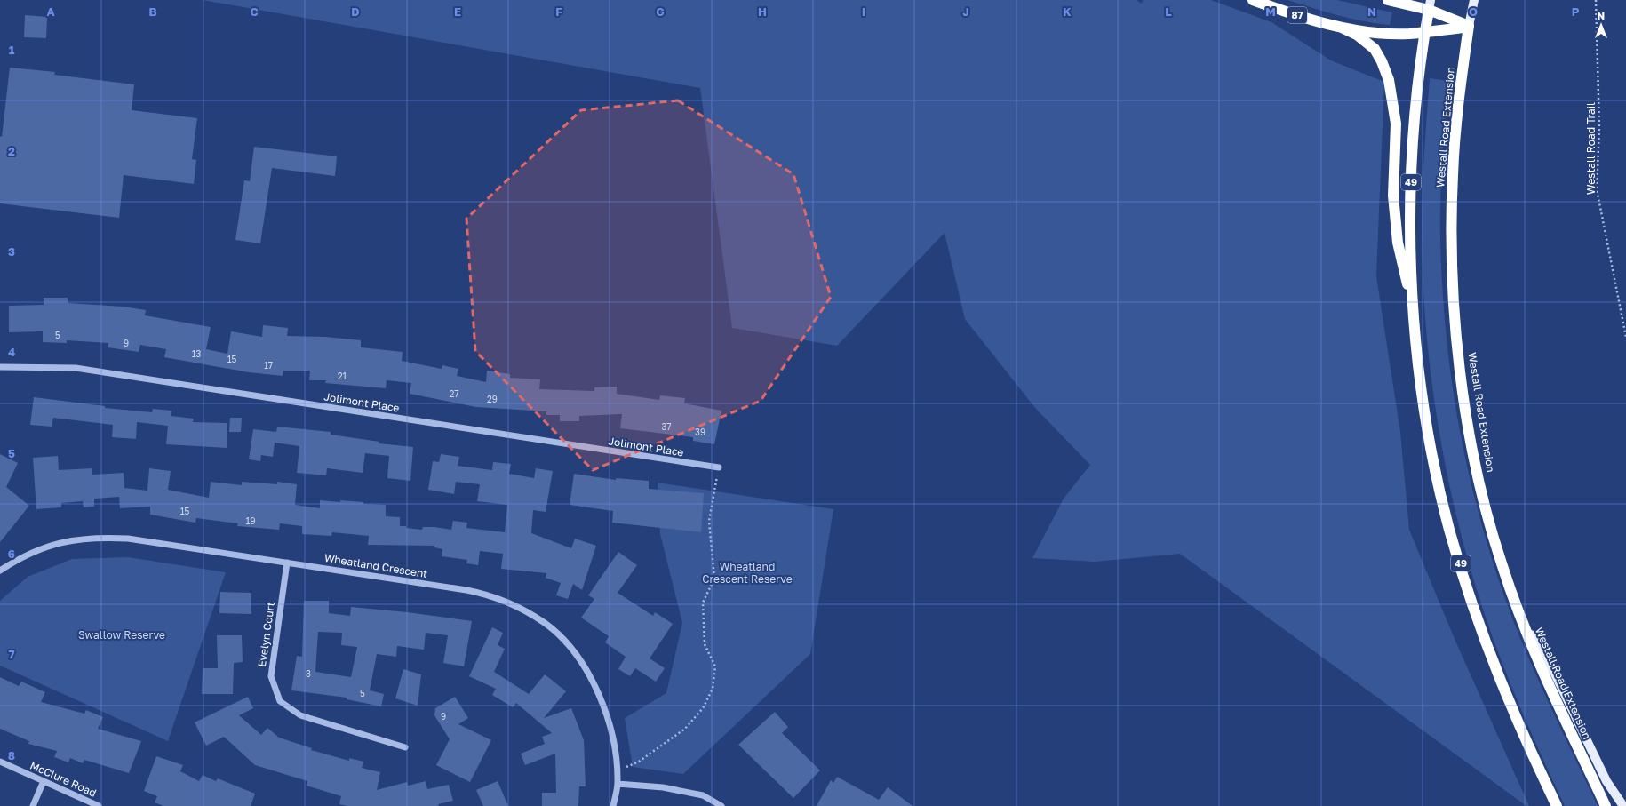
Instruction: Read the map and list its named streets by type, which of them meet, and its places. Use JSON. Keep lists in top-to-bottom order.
{
  "streets": {
    "highway": ["87", "Westall Road Extension", "49"],
    "street": [
      "Jolimont Place",
      "Wheatland Crescent",
      "Evelyn Court",
      "McClure Road"
    ],
    "path": ["Westall Road Trail"]
  },
  "crossings": [
    ["87", "Westall Road Extension"],
    ["87", "49"],
    ["Wheatland Crescent", "Evelyn Court"]
  ],
  "parks": ["Wheatland Crescent Reserve", "Swallow Reserve"],
  "house_numbers": [
    "5",
    "9",
    "13",
    "15",
    "17",
    "21",
    "27",
    "29",
    "37",
    "39",
    "15",
    "19",
    "3",
    "5",
    "9"
  ],
  "north": "top",
  "grid": {
    "columns": [
      "A",
      "B",
      "C",
      "D",
      "E",
      "F",
      "G",
      "H",
      "I",
      "J",
      "K",
      "L",
      "M",
      "N",
      "O",
      "P"
    ],
    "rows": [
      "1",
      "2",
      "3",
      "4",
      "5",
      "6",
      "7",
      "8"
    ]
  }
}
